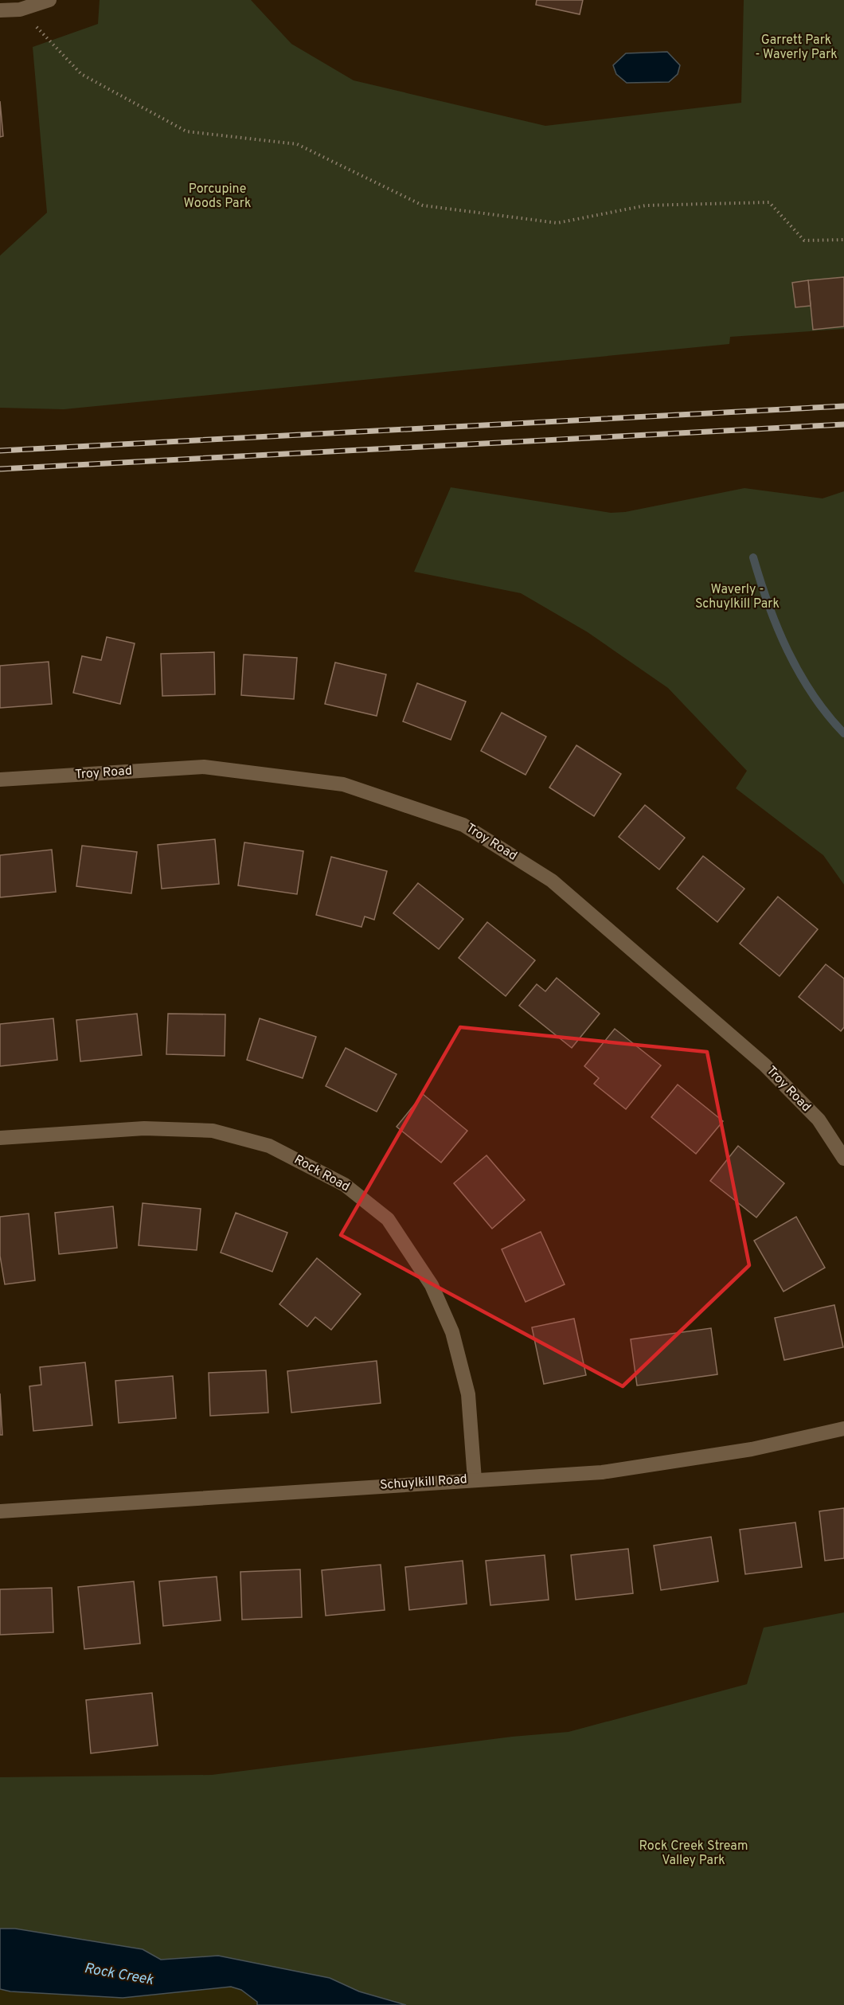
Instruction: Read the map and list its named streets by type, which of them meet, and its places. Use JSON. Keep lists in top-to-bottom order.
{
  "streets": {
    "street": ["Troy Road", "Rock Road", "Schuylkill Road"]
  },
  "crossings": [
    ["Rock Road", "Schuylkill Road"]
  ],
  "water": ["Rock Creek"],
  "parks": [
    "Garrett Park - Waverly Park",
    "Porcupine Woods Park",
    "Waverly - Schuylkill Park",
    "Rock Creek Stream Valley Park"
  ]
}
